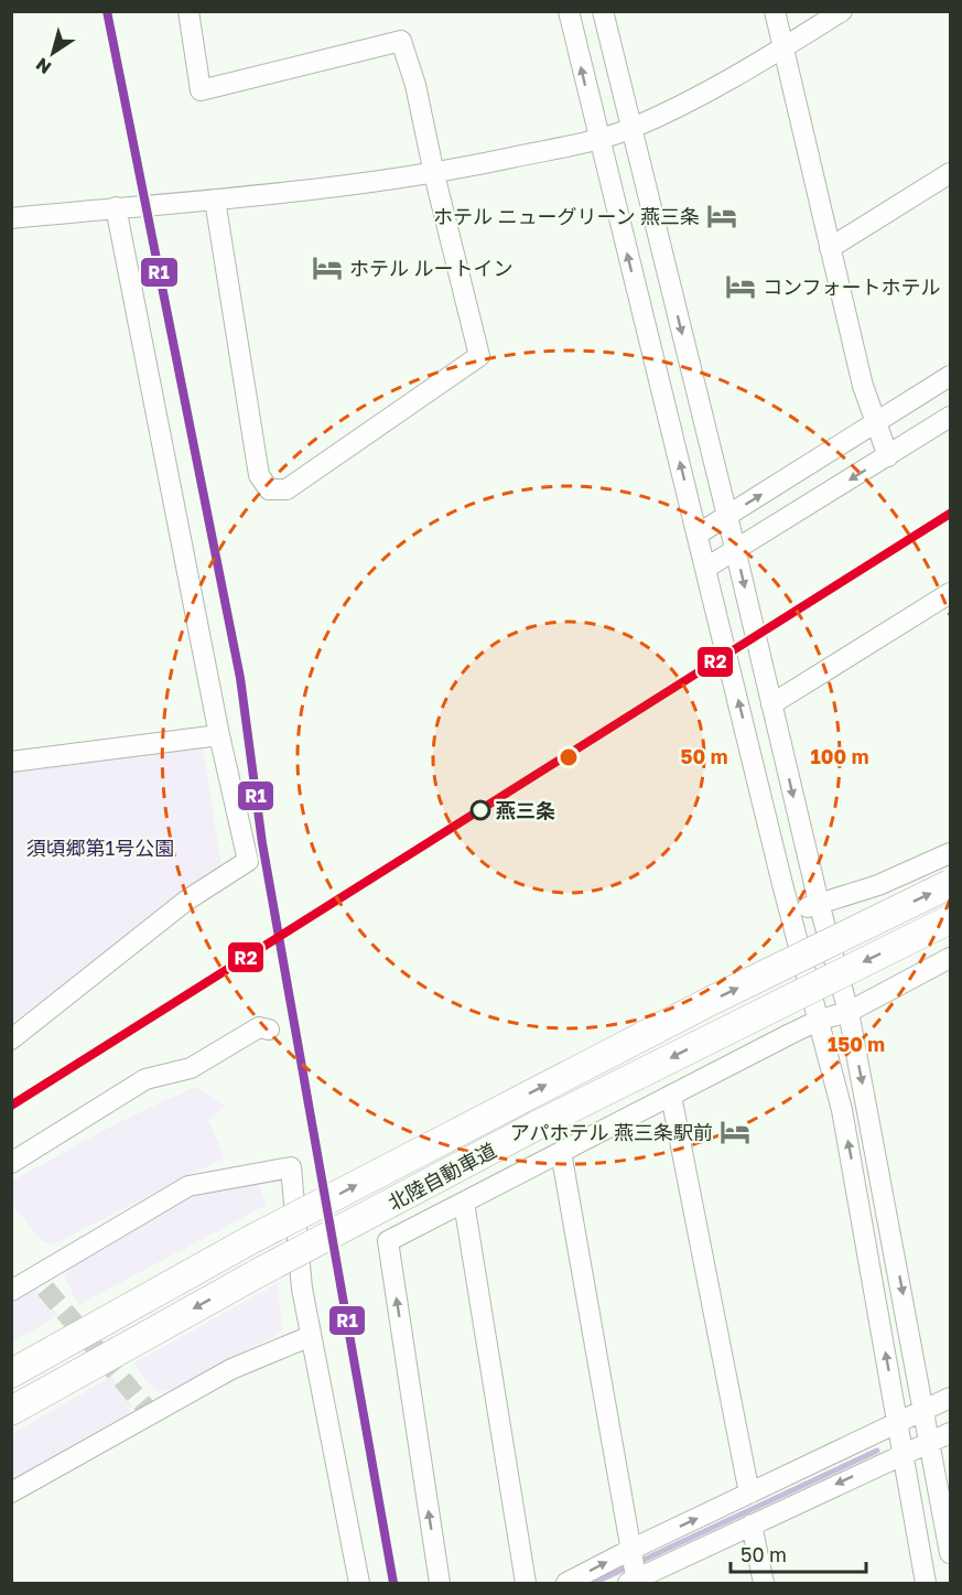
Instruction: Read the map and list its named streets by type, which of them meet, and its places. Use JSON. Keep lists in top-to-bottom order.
{
  "streets": {
    "highway": ["北陸自動車道"]
  },
  "parks": ["須頃郷第1号公園"],
  "places": {
    "hotel": [
      "ホテル ニューグリーン 燕三条",
      "ホテル ルートイン",
      "コンフォートホテル",
      "アパホテル 燕三条駅前"
    ],
    "other": ["燕三条"]
  },
  "lines": ["transit line R1", "transit line R2"],
  "scale_bar": "50 m",
  "north": "bottom left",
  "rings": ["50 m", "100 m", "150 m"]
}
